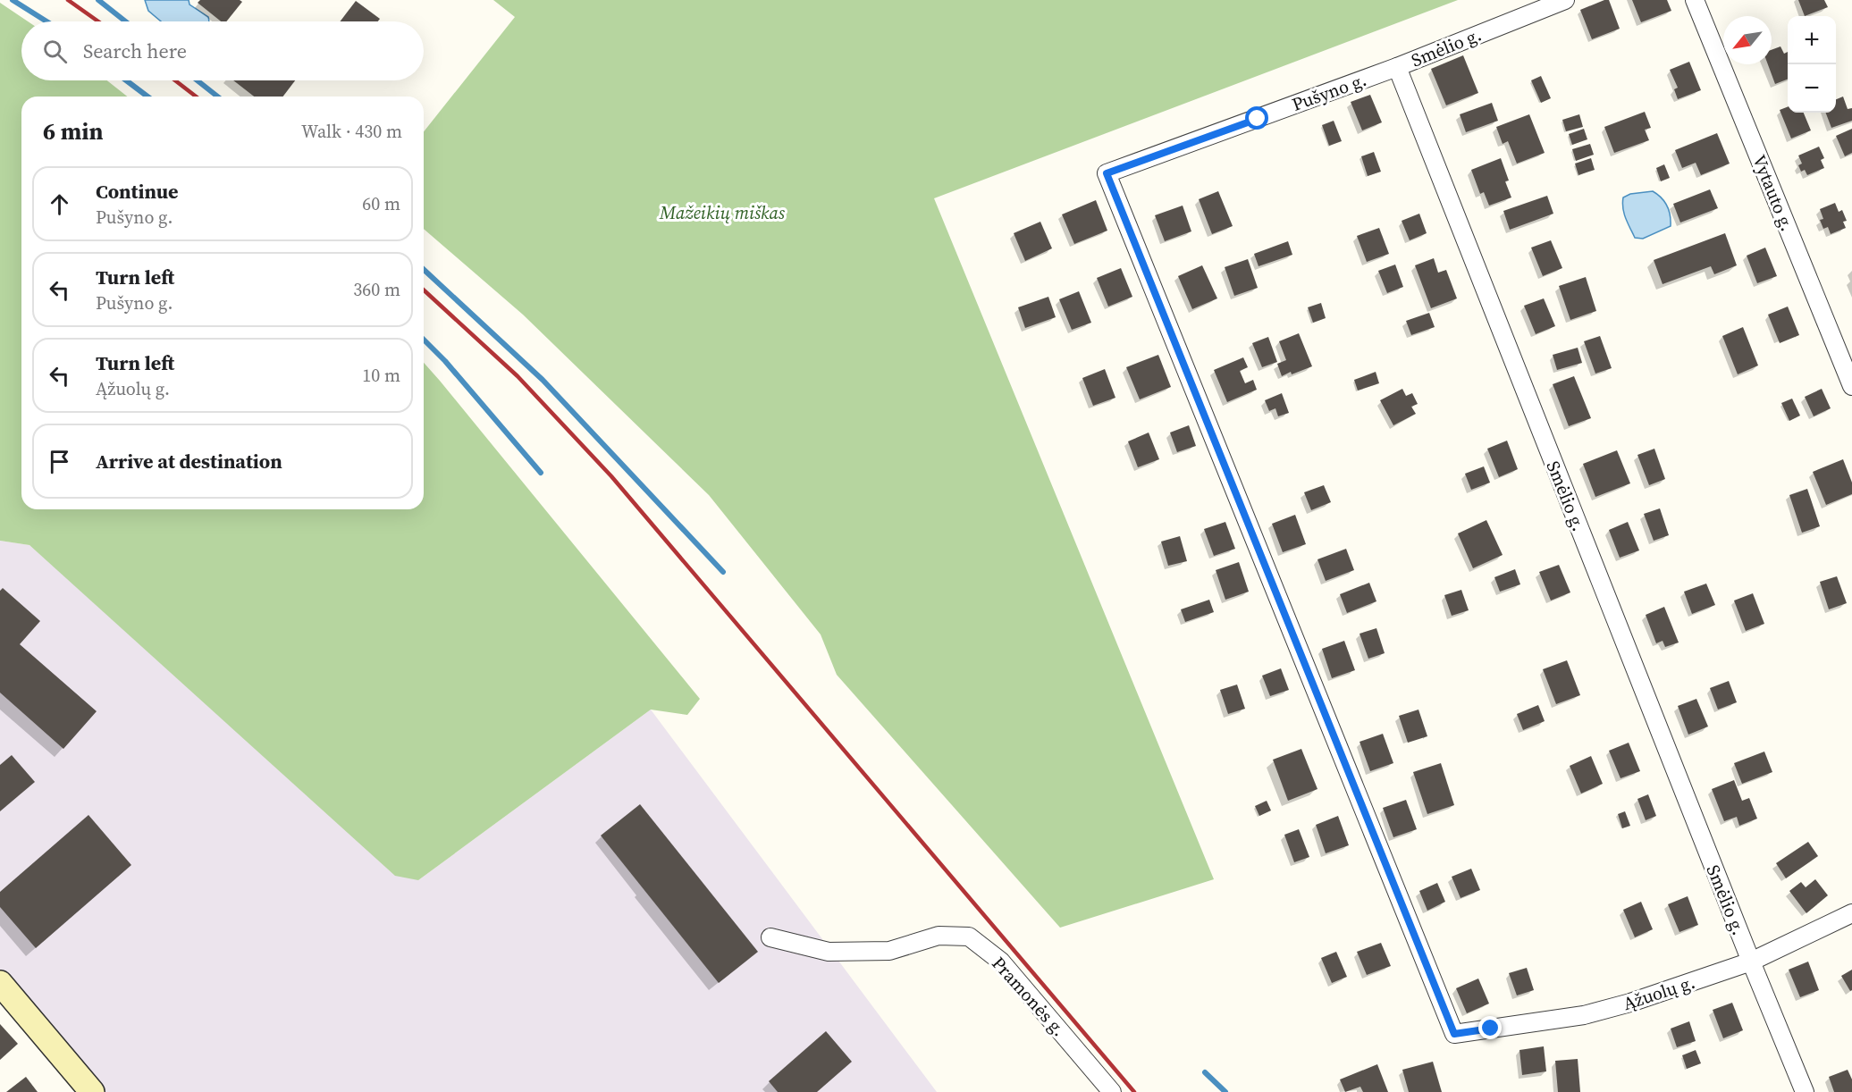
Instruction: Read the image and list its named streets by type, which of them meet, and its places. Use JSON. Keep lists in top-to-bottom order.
{
  "streets": {
    "street": [
      "Smėlio g.",
      "Pušyno g.",
      "Vytauto g.",
      "Ąžuolų g.",
      "Pramonės g."
    ]
  },
  "crossings": [
    ["Smėlio g.", "Pušyno g."],
    ["Smėlio g.", "Ąžuolų g."],
    ["Pušyno g.", "Ąžuolų g."]
  ],
  "parks": ["Mažeikių miškas"],
  "north": "bottom left",
  "page": {
    "map_buttons": ["+", "−"],
    "search": "Search here",
    "heading": ["6 min", "Walk · 430 m"],
    "list": [
      ["Continue", "Pušyno g.", "60 m"],
      ["Turn left", "Pušyno g.", "360 m"],
      ["Turn left", "Ąžuolų g.", "10 m"],
      "Arrive at destination"
    ]
  }
}
